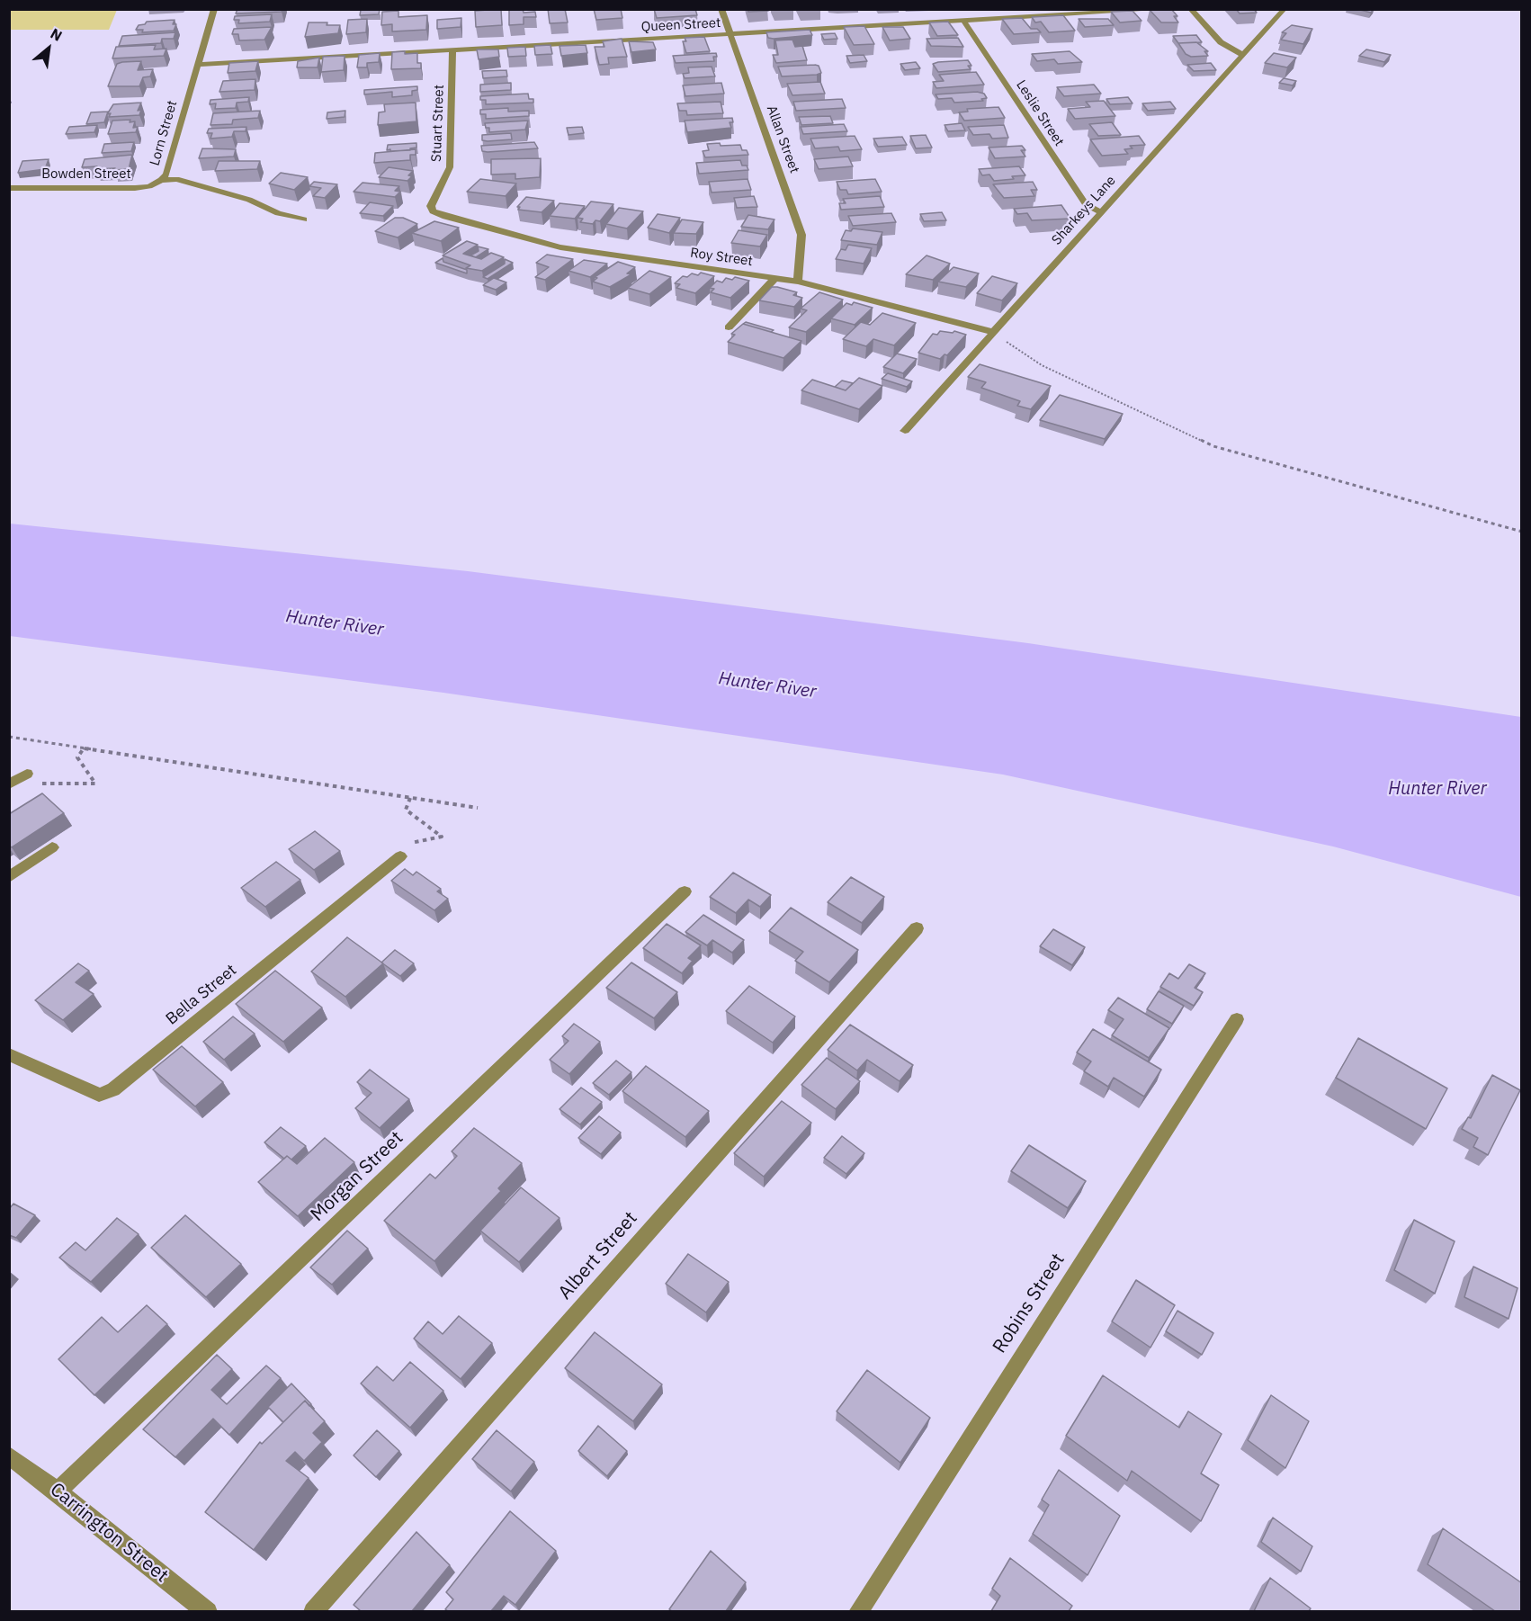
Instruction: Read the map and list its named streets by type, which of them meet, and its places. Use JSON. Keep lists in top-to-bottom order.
{
  "streets": {
    "street": [
      "Queen Street",
      "Leslie Street",
      "Stuart Street",
      "Lorn Street",
      "Allan Street",
      "Bowden Street",
      "Sharkeys Lane",
      "Roy Street",
      "Bella Street",
      "Morgan Street",
      "Albert Street",
      "Robins Street",
      "Carrington Street"
    ]
  },
  "crossings": [
    ["Queen Street", "Leslie Street"],
    ["Queen Street", "Stuart Street"],
    ["Queen Street", "Lorn Street"],
    ["Queen Street", "Allan Street"],
    ["Leslie Street", "Sharkeys Lane"],
    ["Stuart Street", "Roy Street"],
    ["Lorn Street", "Bowden Street"],
    ["Allan Street", "Roy Street"],
    ["Sharkeys Lane", "Roy Street"],
    ["Morgan Street", "Carrington Street"]
  ],
  "water": ["Hunter River"],
  "north": "top right"
}
